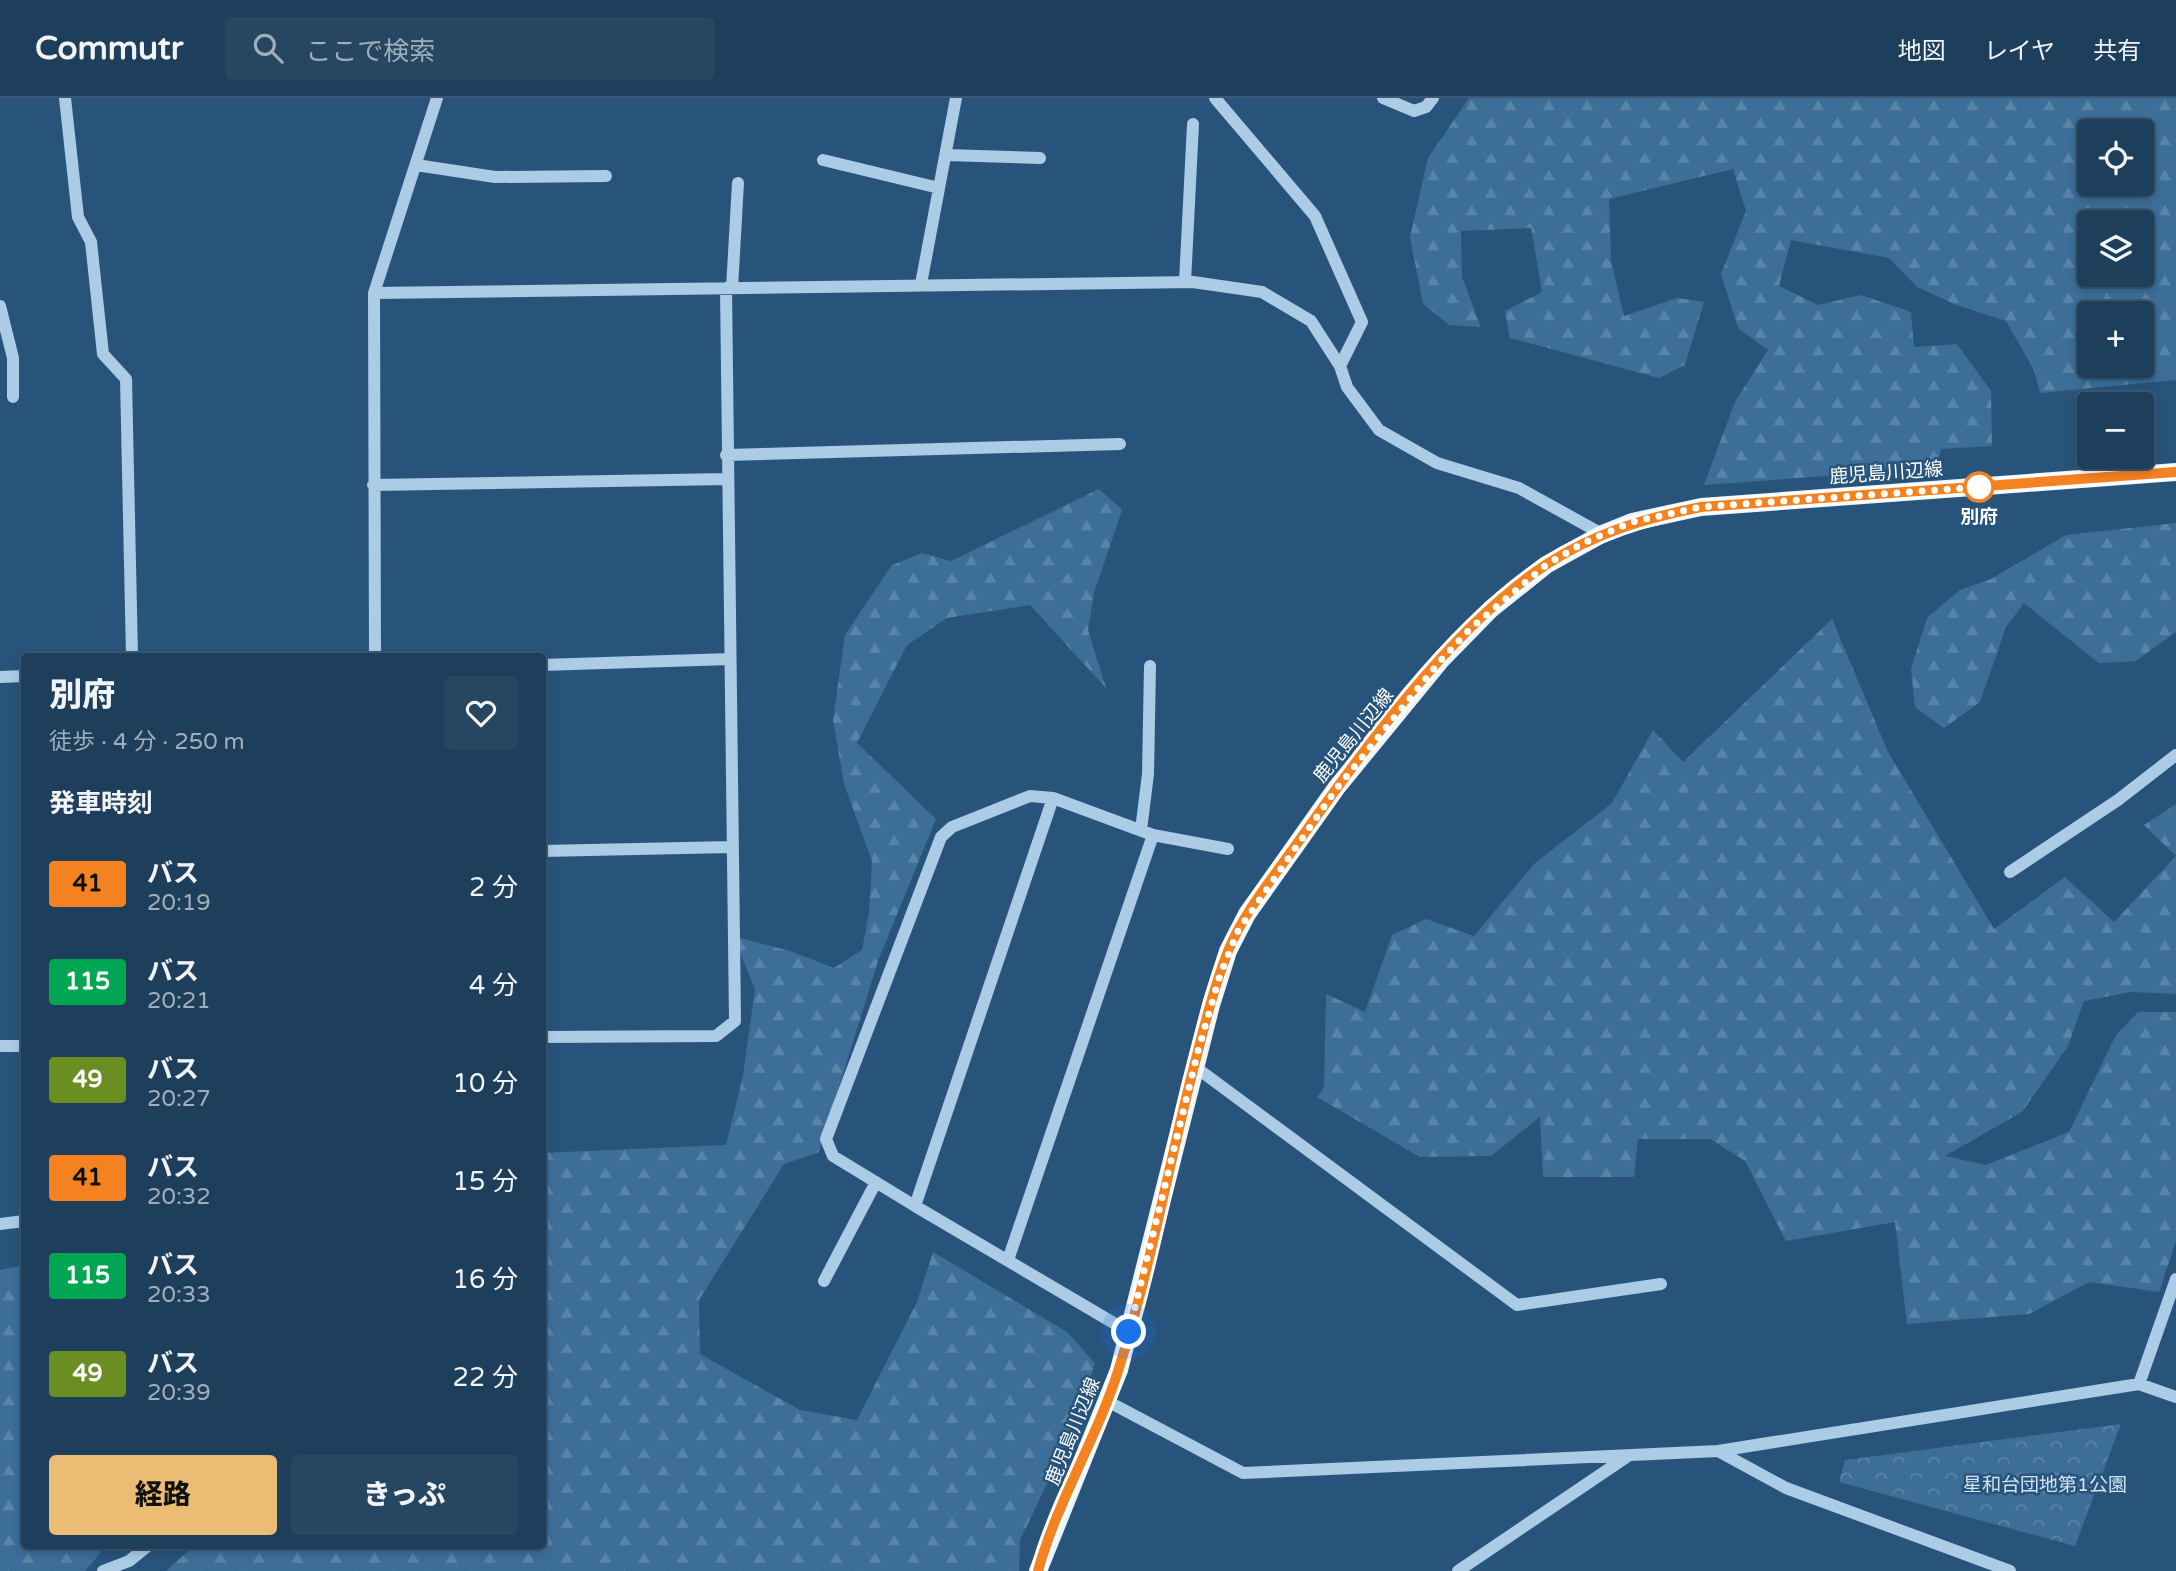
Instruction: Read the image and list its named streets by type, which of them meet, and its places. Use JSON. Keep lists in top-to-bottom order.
{
  "streets": {
    "main road": ["鹿児島川辺線"]
  },
  "parks": ["星和台団地第1公園"],
  "places": ["別府"],
  "lines": ["bus line 41"],
  "page": {
    "header": "Commutr",
    "search": "ここで検索",
    "nav": ["地図", "レイヤ", "共有"],
    "map_buttons": ["+", "−"],
    "heading": [
      ["別府", "徒歩 · 4 分 · 250 m"],
      "発車時刻"
    ],
    "list": [
      {
        "mark": "41",
        "name": "バス",
        "note": "20:19",
        "value": "2 分"
      },
      {
        "mark": "115",
        "name": "バス",
        "note": "20:21",
        "value": "4 分"
      },
      {
        "mark": "49",
        "name": "バス",
        "note": "20:27",
        "value": "10 分"
      },
      {
        "mark": "41",
        "name": "バス",
        "note": "20:32",
        "value": "15 分"
      },
      {
        "mark": "115",
        "name": "バス",
        "note": "20:33",
        "value": "16 分"
      },
      {
        "mark": "49",
        "name": "バス",
        "note": "20:39",
        "value": "22 分"
      }
    ],
    "buttons": ["経路", "きっぷ"]
  }
}
